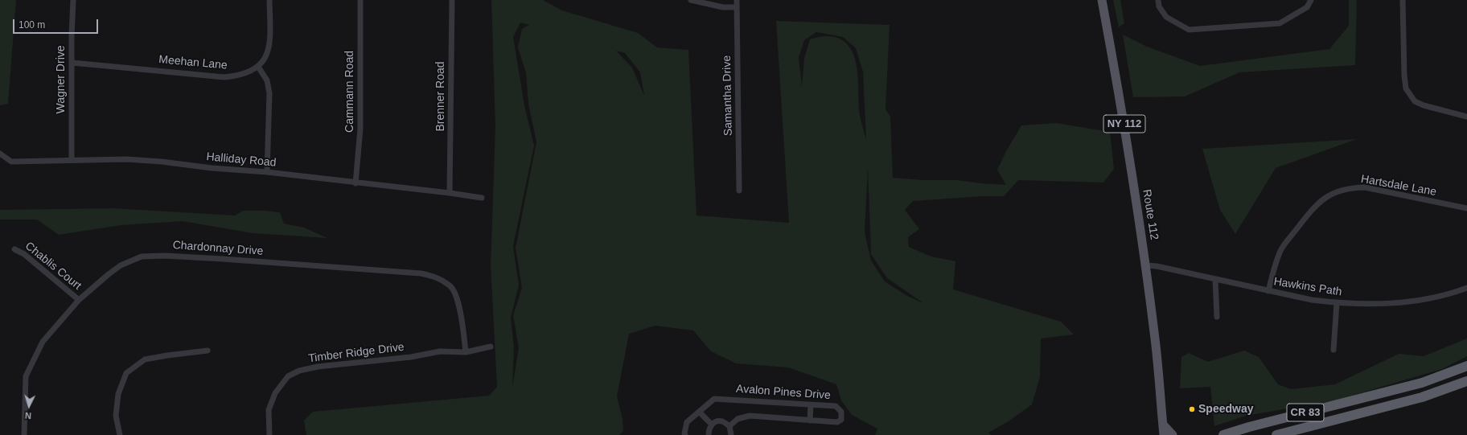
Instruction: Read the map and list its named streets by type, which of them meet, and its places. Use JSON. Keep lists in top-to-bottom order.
{
  "streets": {
    "highway": ["CR 83"],
    "main road": ["NY 112", "Route 112"],
    "street": [
      "Meehan Lane",
      "Wagner Drive",
      "Cammann Road",
      "Samantha Drive",
      "Brenner Road",
      "Halliday Road",
      "Hartsdale Lane",
      "Chardonnay Drive",
      "Chablis Court",
      "Hawkins Path",
      "Timber Ridge Drive",
      "Avalon Pines Drive"
    ]
  },
  "crossings": [
    ["Meehan Lane", "Wagner Drive"],
    ["Wagner Drive", "Halliday Road"],
    ["Cammann Road", "Halliday Road"],
    ["Brenner Road", "Halliday Road"],
    ["Hartsdale Lane", "Hawkins Path"],
    ["Route 112", "Hawkins Path"],
    ["Chardonnay Drive", "Chablis Court"],
    ["Chardonnay Drive", "Timber Ridge Drive"]
  ],
  "places": ["Speedway"],
  "scale_bar": "100 m",
  "north": "bottom"
}
